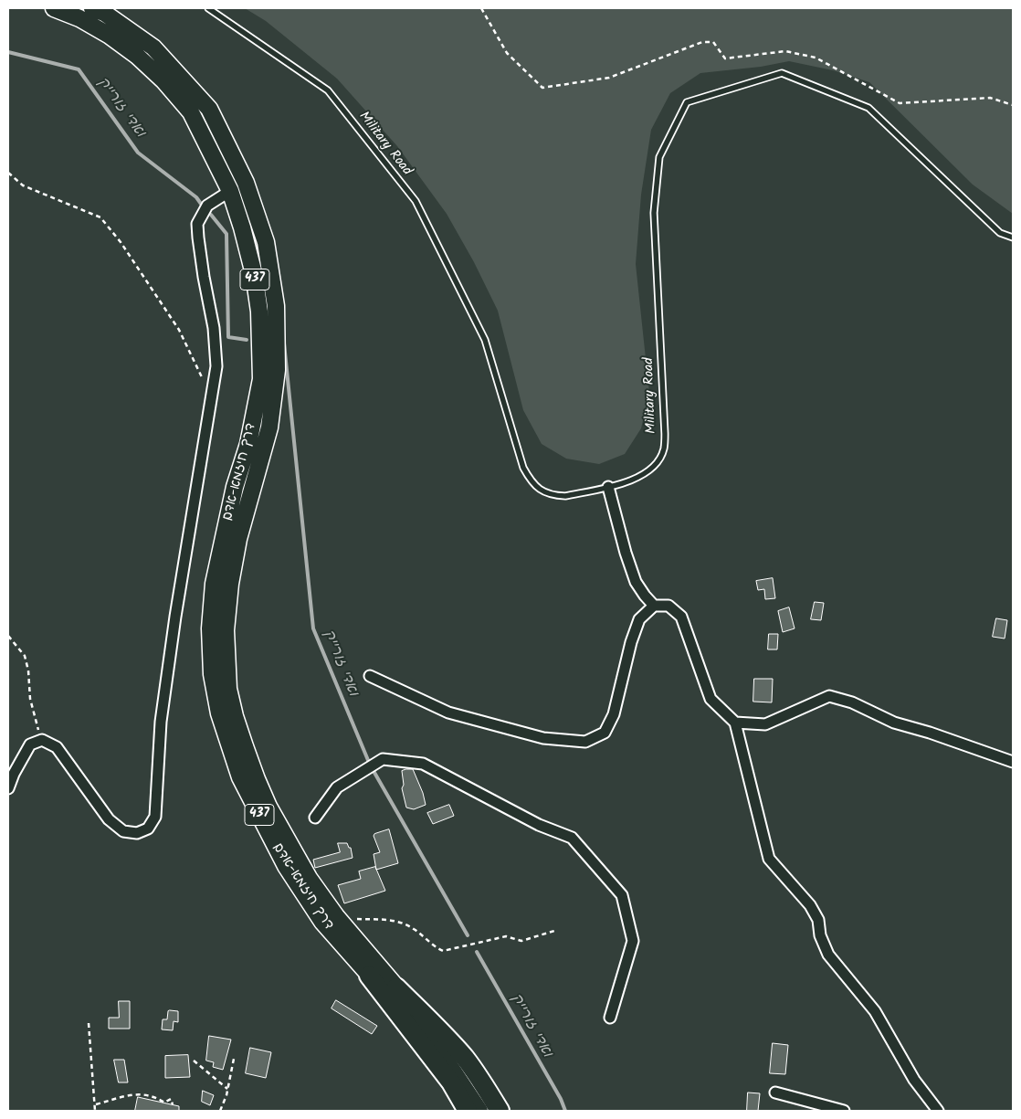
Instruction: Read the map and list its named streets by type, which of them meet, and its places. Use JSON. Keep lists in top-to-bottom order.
{
  "streets": {
    "main road": ["437", "דרך חיזמא-אדם"],
    "lane": ["Military Road"]
  },
  "crossings": [
    ["437", "דרך חיזמא-אדם"]
  ],
  "water": ["ואדי זורייק"]
}
